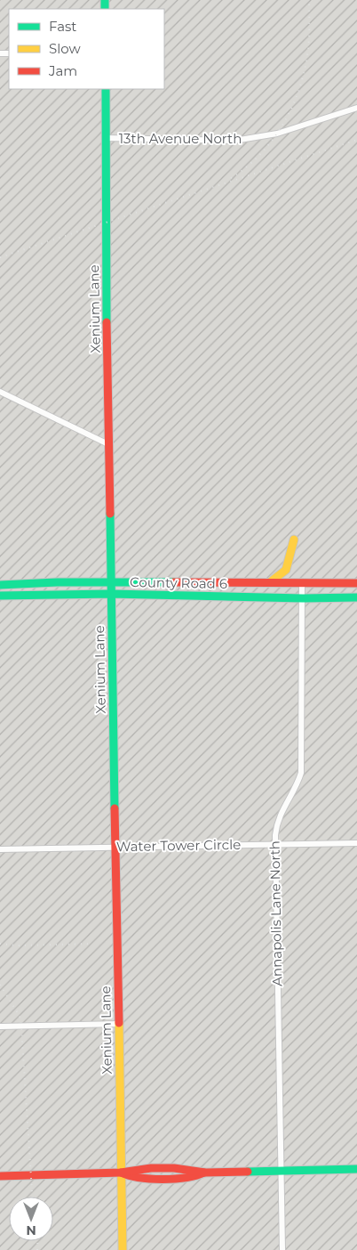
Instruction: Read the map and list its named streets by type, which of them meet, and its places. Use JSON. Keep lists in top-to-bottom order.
{
  "streets": {
    "main road": ["Xenium Lane", "County Road 6"],
    "street": ["13th Avenue North", "Water Tower Circle", "Annapolis Lane North"]
  },
  "crossings": [
    ["13th Avenue North", "Xenium Lane"],
    ["Xenium Lane", "County Road 6"],
    ["Xenium Lane", "Water Tower Circle"],
    ["County Road 6", "Annapolis Lane North"],
    ["Water Tower Circle", "Annapolis Lane North"]
  ],
  "legend": ["Fast", "Slow", "Jam"],
  "north": "bottom"
}
